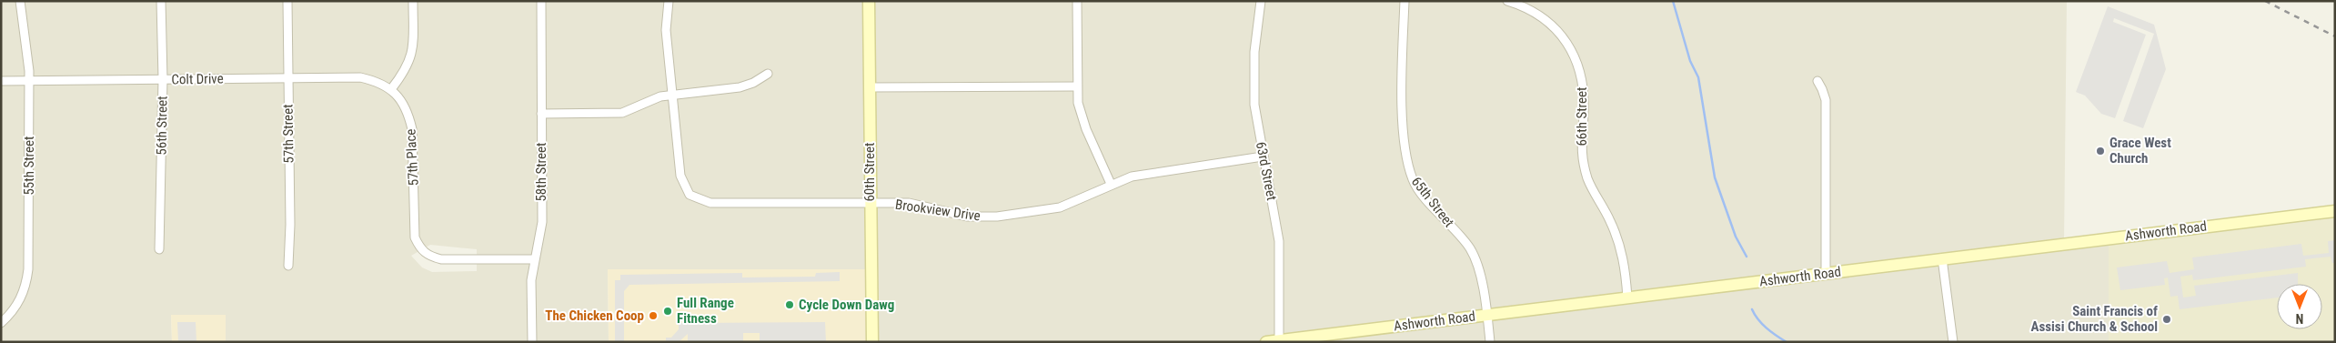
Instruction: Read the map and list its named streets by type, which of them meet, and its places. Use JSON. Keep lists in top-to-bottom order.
{
  "streets": {
    "main road": ["60th Street", "Ashworth Road"],
    "street": [
      "Colt Drive",
      "66th Street",
      "56th Street",
      "57th Street",
      "57th Place",
      "55th Street",
      "63rd Street",
      "58th Street",
      "65th Street",
      "Brookview Drive"
    ]
  },
  "crossings": [
    ["Colt Drive", "56th Street"],
    ["Colt Drive", "57th Street"],
    ["Colt Drive", "57th Place"],
    ["Colt Drive", "55th Street"],
    ["66th Street", "Ashworth Road"],
    ["57th Place", "58th Street"],
    ["63rd Street", "Brookview Drive"],
    ["63rd Street", "Ashworth Road"],
    ["60th Street", "Brookview Drive"],
    ["65th Street", "Ashworth Road"]
  ],
  "places": [
    "Grace West Church",
    "Cycle Down Dawg",
    "Full Range Fitness",
    "The Chicken Coop",
    "Saint Francis of Assisi Church & School"
  ],
  "north": "bottom"
}
